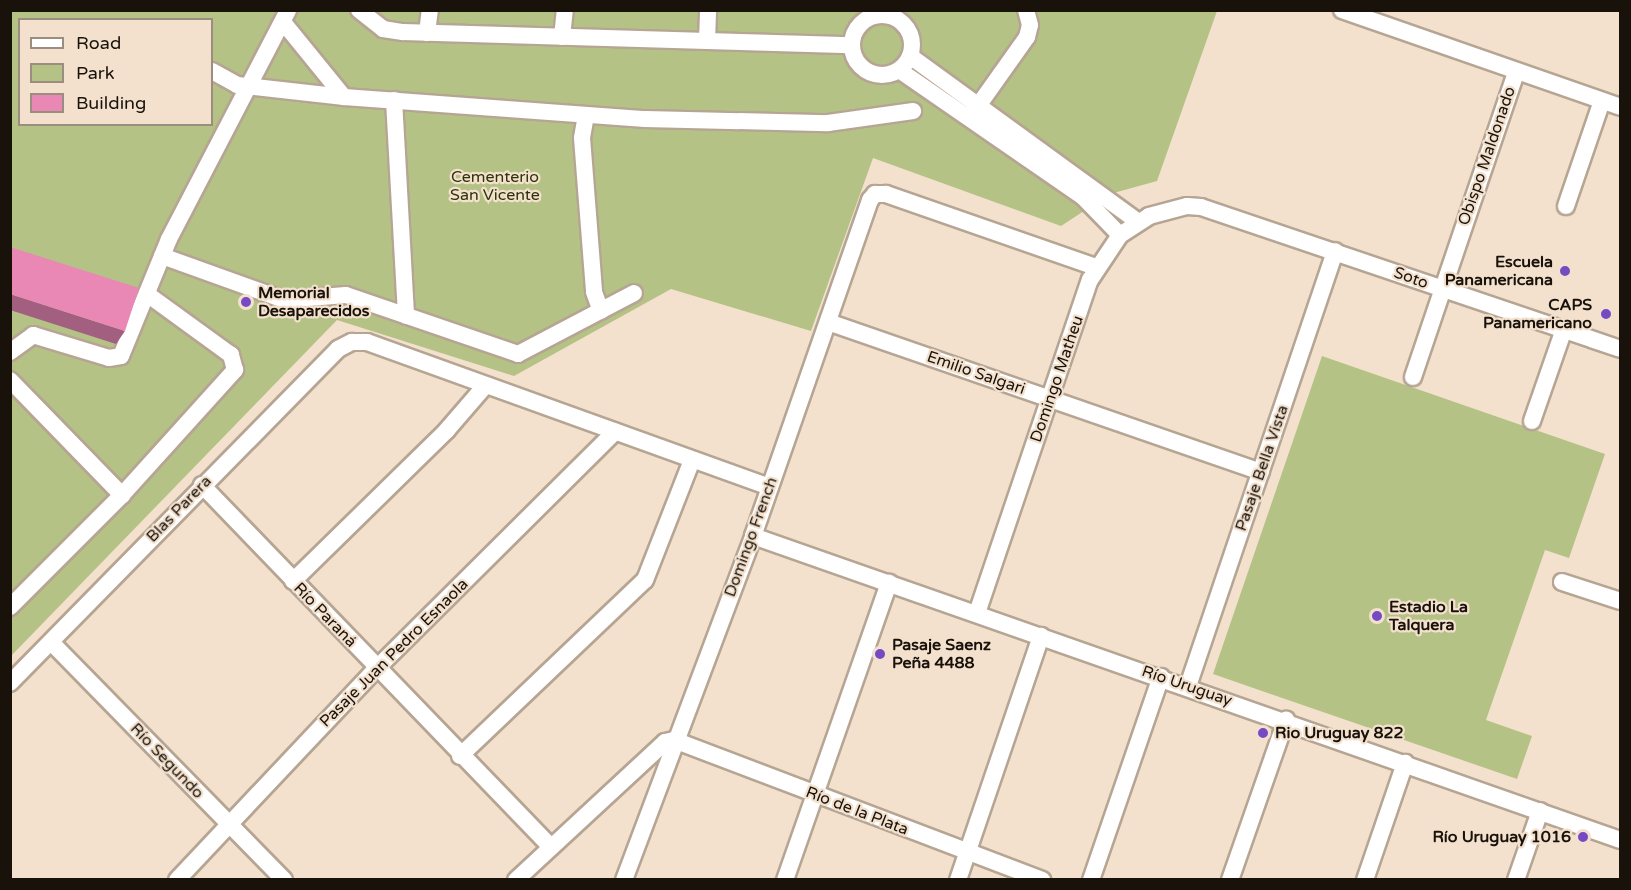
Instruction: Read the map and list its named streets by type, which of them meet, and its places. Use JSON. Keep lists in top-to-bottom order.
{
  "streets": {
    "street": [
      "Obispo Maldonado",
      "Soto",
      "Emilio Salgari",
      "Domingo Matheu",
      "Pasaje Bella Vista",
      "Blas Parera",
      "Domingo French",
      "Río Paraná",
      "Pasaje Juan Pedro Esnaola",
      "Río Uruguay",
      "Río Segundo",
      "Río de la Plata"
    ]
  },
  "crossings": [
    ["Obispo Maldonado", "Soto"],
    ["Soto", "Domingo Matheu"],
    ["Soto", "Pasaje Bella Vista"],
    ["Emilio Salgari", "Domingo Matheu"],
    ["Emilio Salgari", "Pasaje Bella Vista"],
    ["Emilio Salgari", "Domingo French"],
    ["Domingo Matheu", "Domingo French"],
    ["Domingo Matheu", "Río Uruguay"],
    ["Pasaje Bella Vista", "Río Uruguay"],
    ["Blas Parera", "Río Paraná"],
    ["Blas Parera", "Río Segundo"],
    ["Domingo French", "Río Uruguay"],
    ["Domingo French", "Río de la Plata"],
    ["Río Paraná", "Pasaje Juan Pedro Esnaola"],
    ["Pasaje Juan Pedro Esnaola", "Río Segundo"]
  ],
  "parks": ["Cementerio San Vicente"],
  "places": [
    "Escuela Panamericana",
    "Memorial Desaparecidos",
    "CAPS Panamericano",
    "Estadio La Talquera",
    "Pasaje Saenz Peña 4488",
    "Rio Uruguay 822",
    "Río Uruguay 1016"
  ],
  "legend": ["Road", "Park", "Building"]
}
